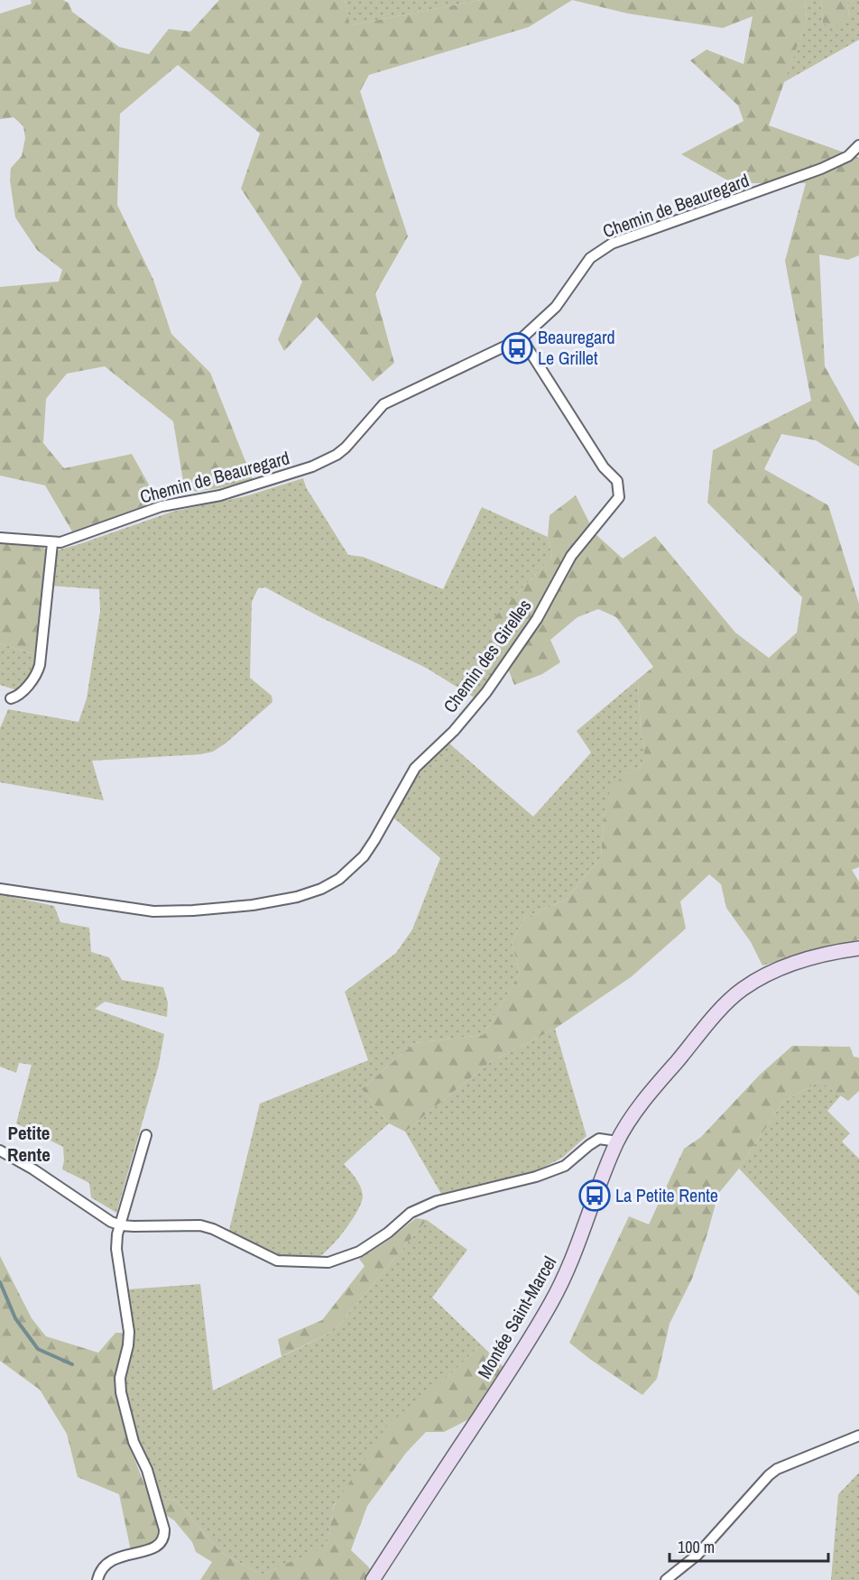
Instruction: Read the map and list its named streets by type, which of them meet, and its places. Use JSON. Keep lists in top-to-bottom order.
{
  "streets": {
    "main road": ["Montée Saint-Marcel"],
    "street": ["Chemin de Beauregard", "Chemin des Girelles"]
  },
  "crossings": [
    ["Chemin de Beauregard", "Chemin des Girelles"]
  ],
  "districts": ["Petite Rente"],
  "places": {
    "bus stop": ["Beauregard Le Grillet", "La Petite Rente"]
  },
  "scale_bar": "100 m"
}
